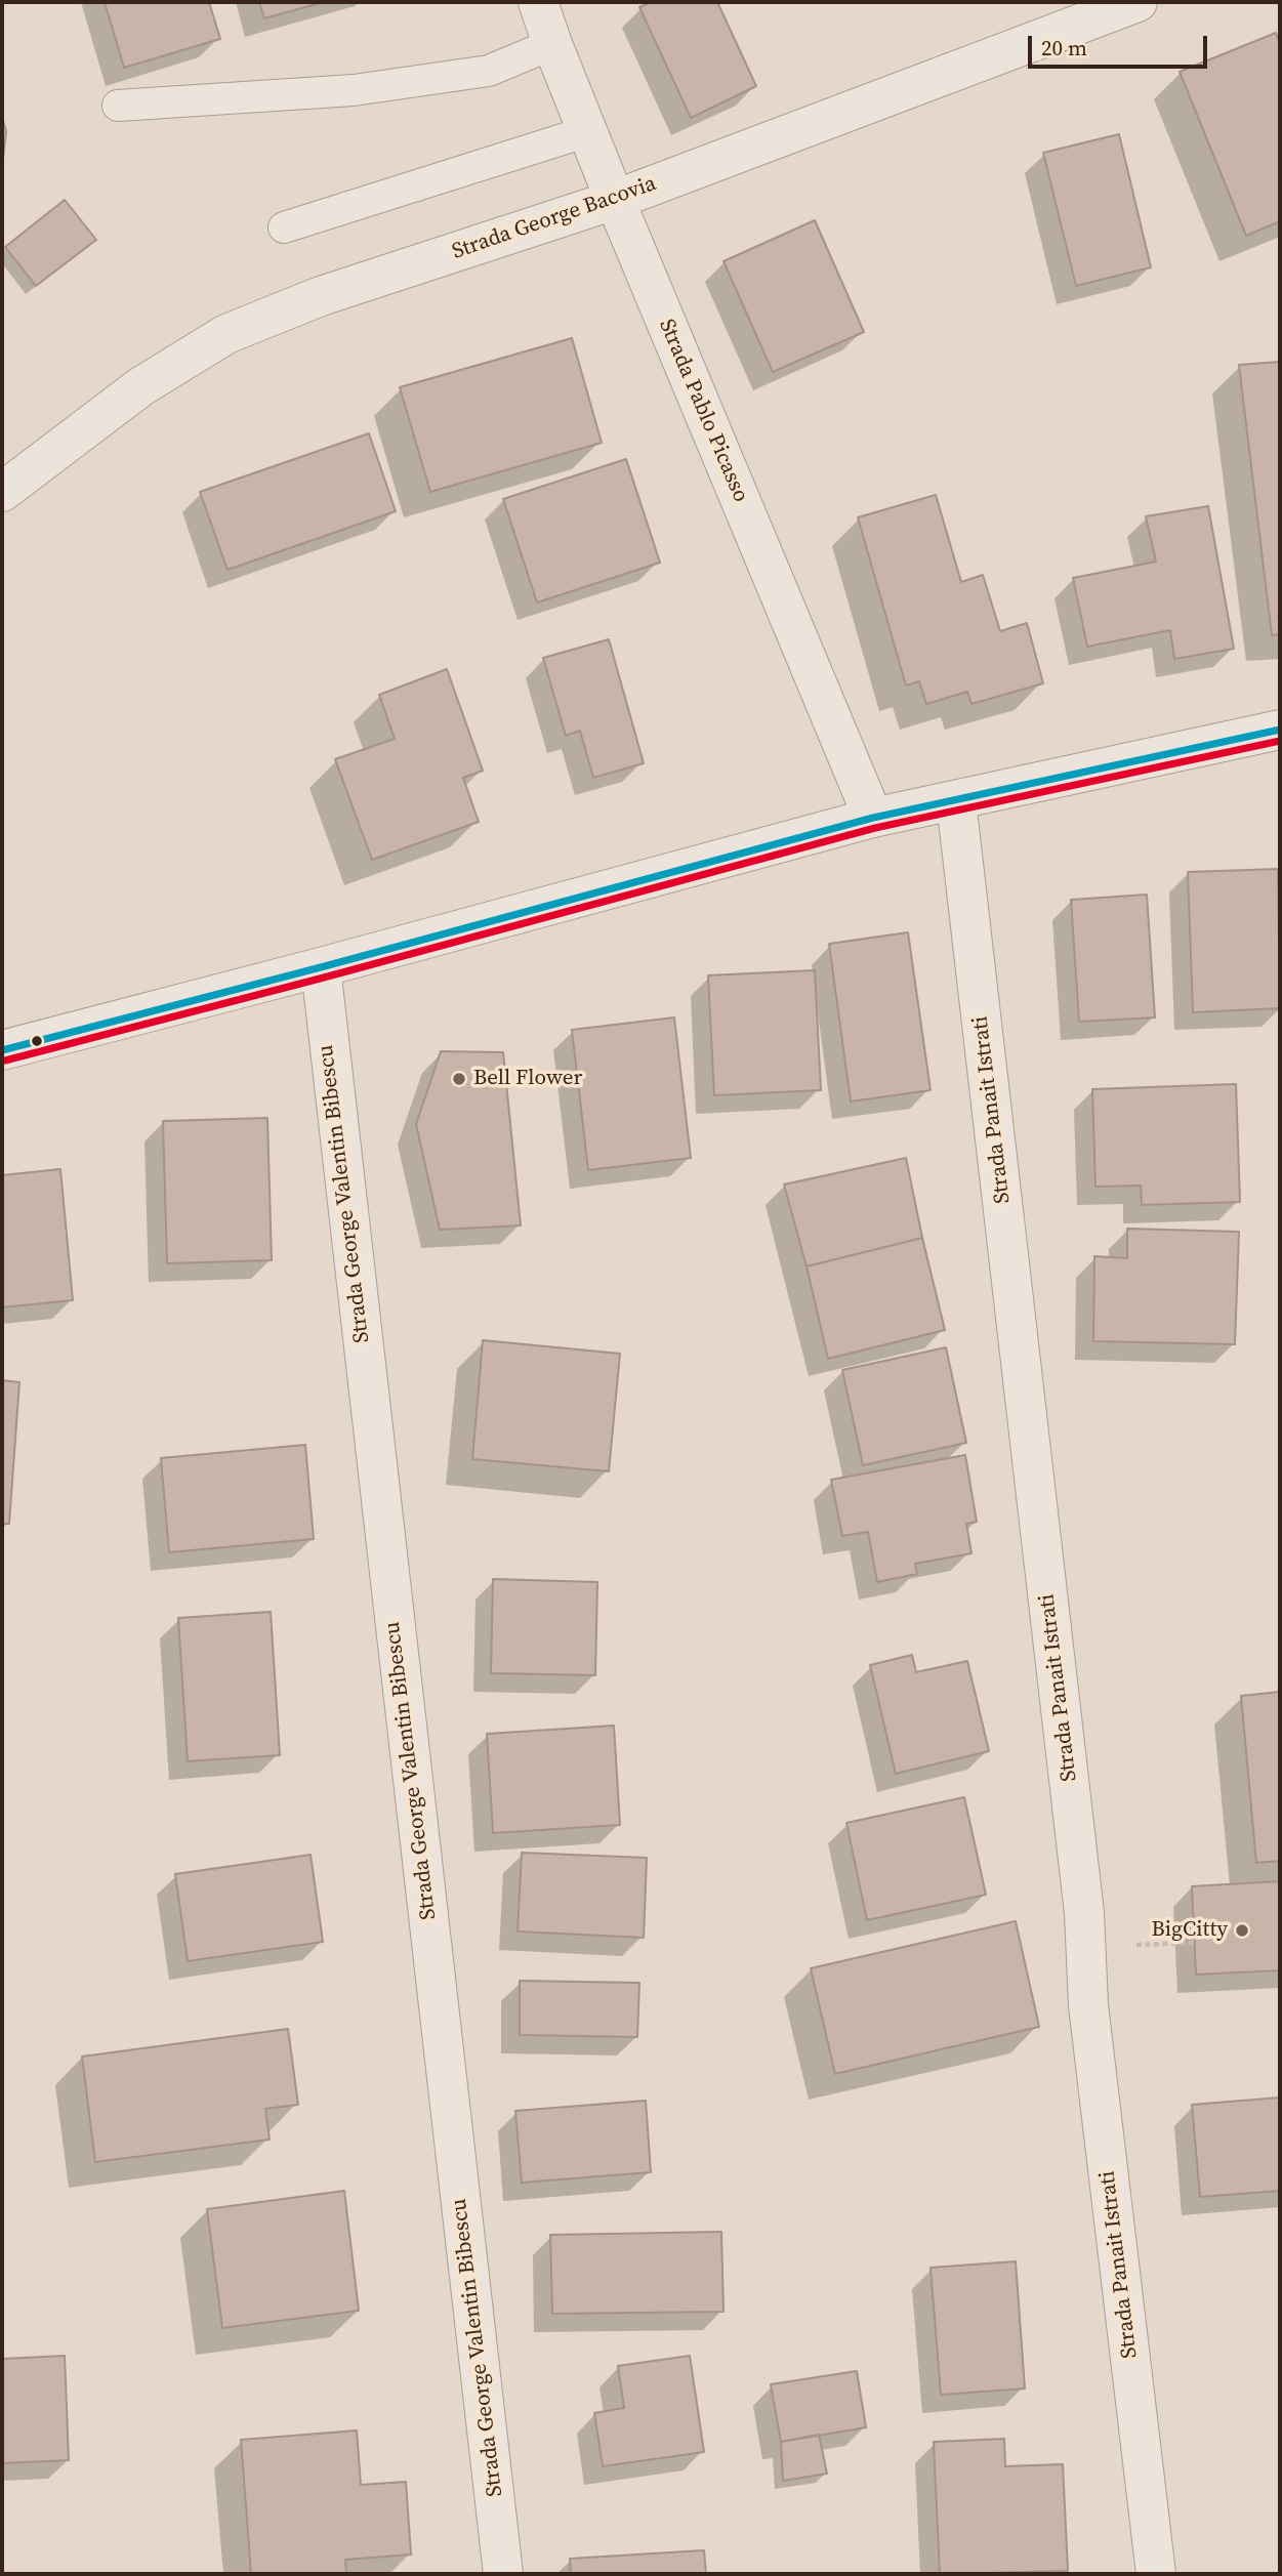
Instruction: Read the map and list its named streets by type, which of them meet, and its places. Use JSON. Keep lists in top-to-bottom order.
{
  "streets": {
    "street": [
      "Strada George Bacovia",
      "Strada Pablo Picasso",
      "Strada Panait Istrati",
      "Strada George Valentin Bibescu"
    ]
  },
  "crossings": [
    ["Strada George Bacovia", "Strada Pablo Picasso"]
  ],
  "places": ["Bell Flower", "BigCitty"],
  "scale_bar": "20 m"
}
